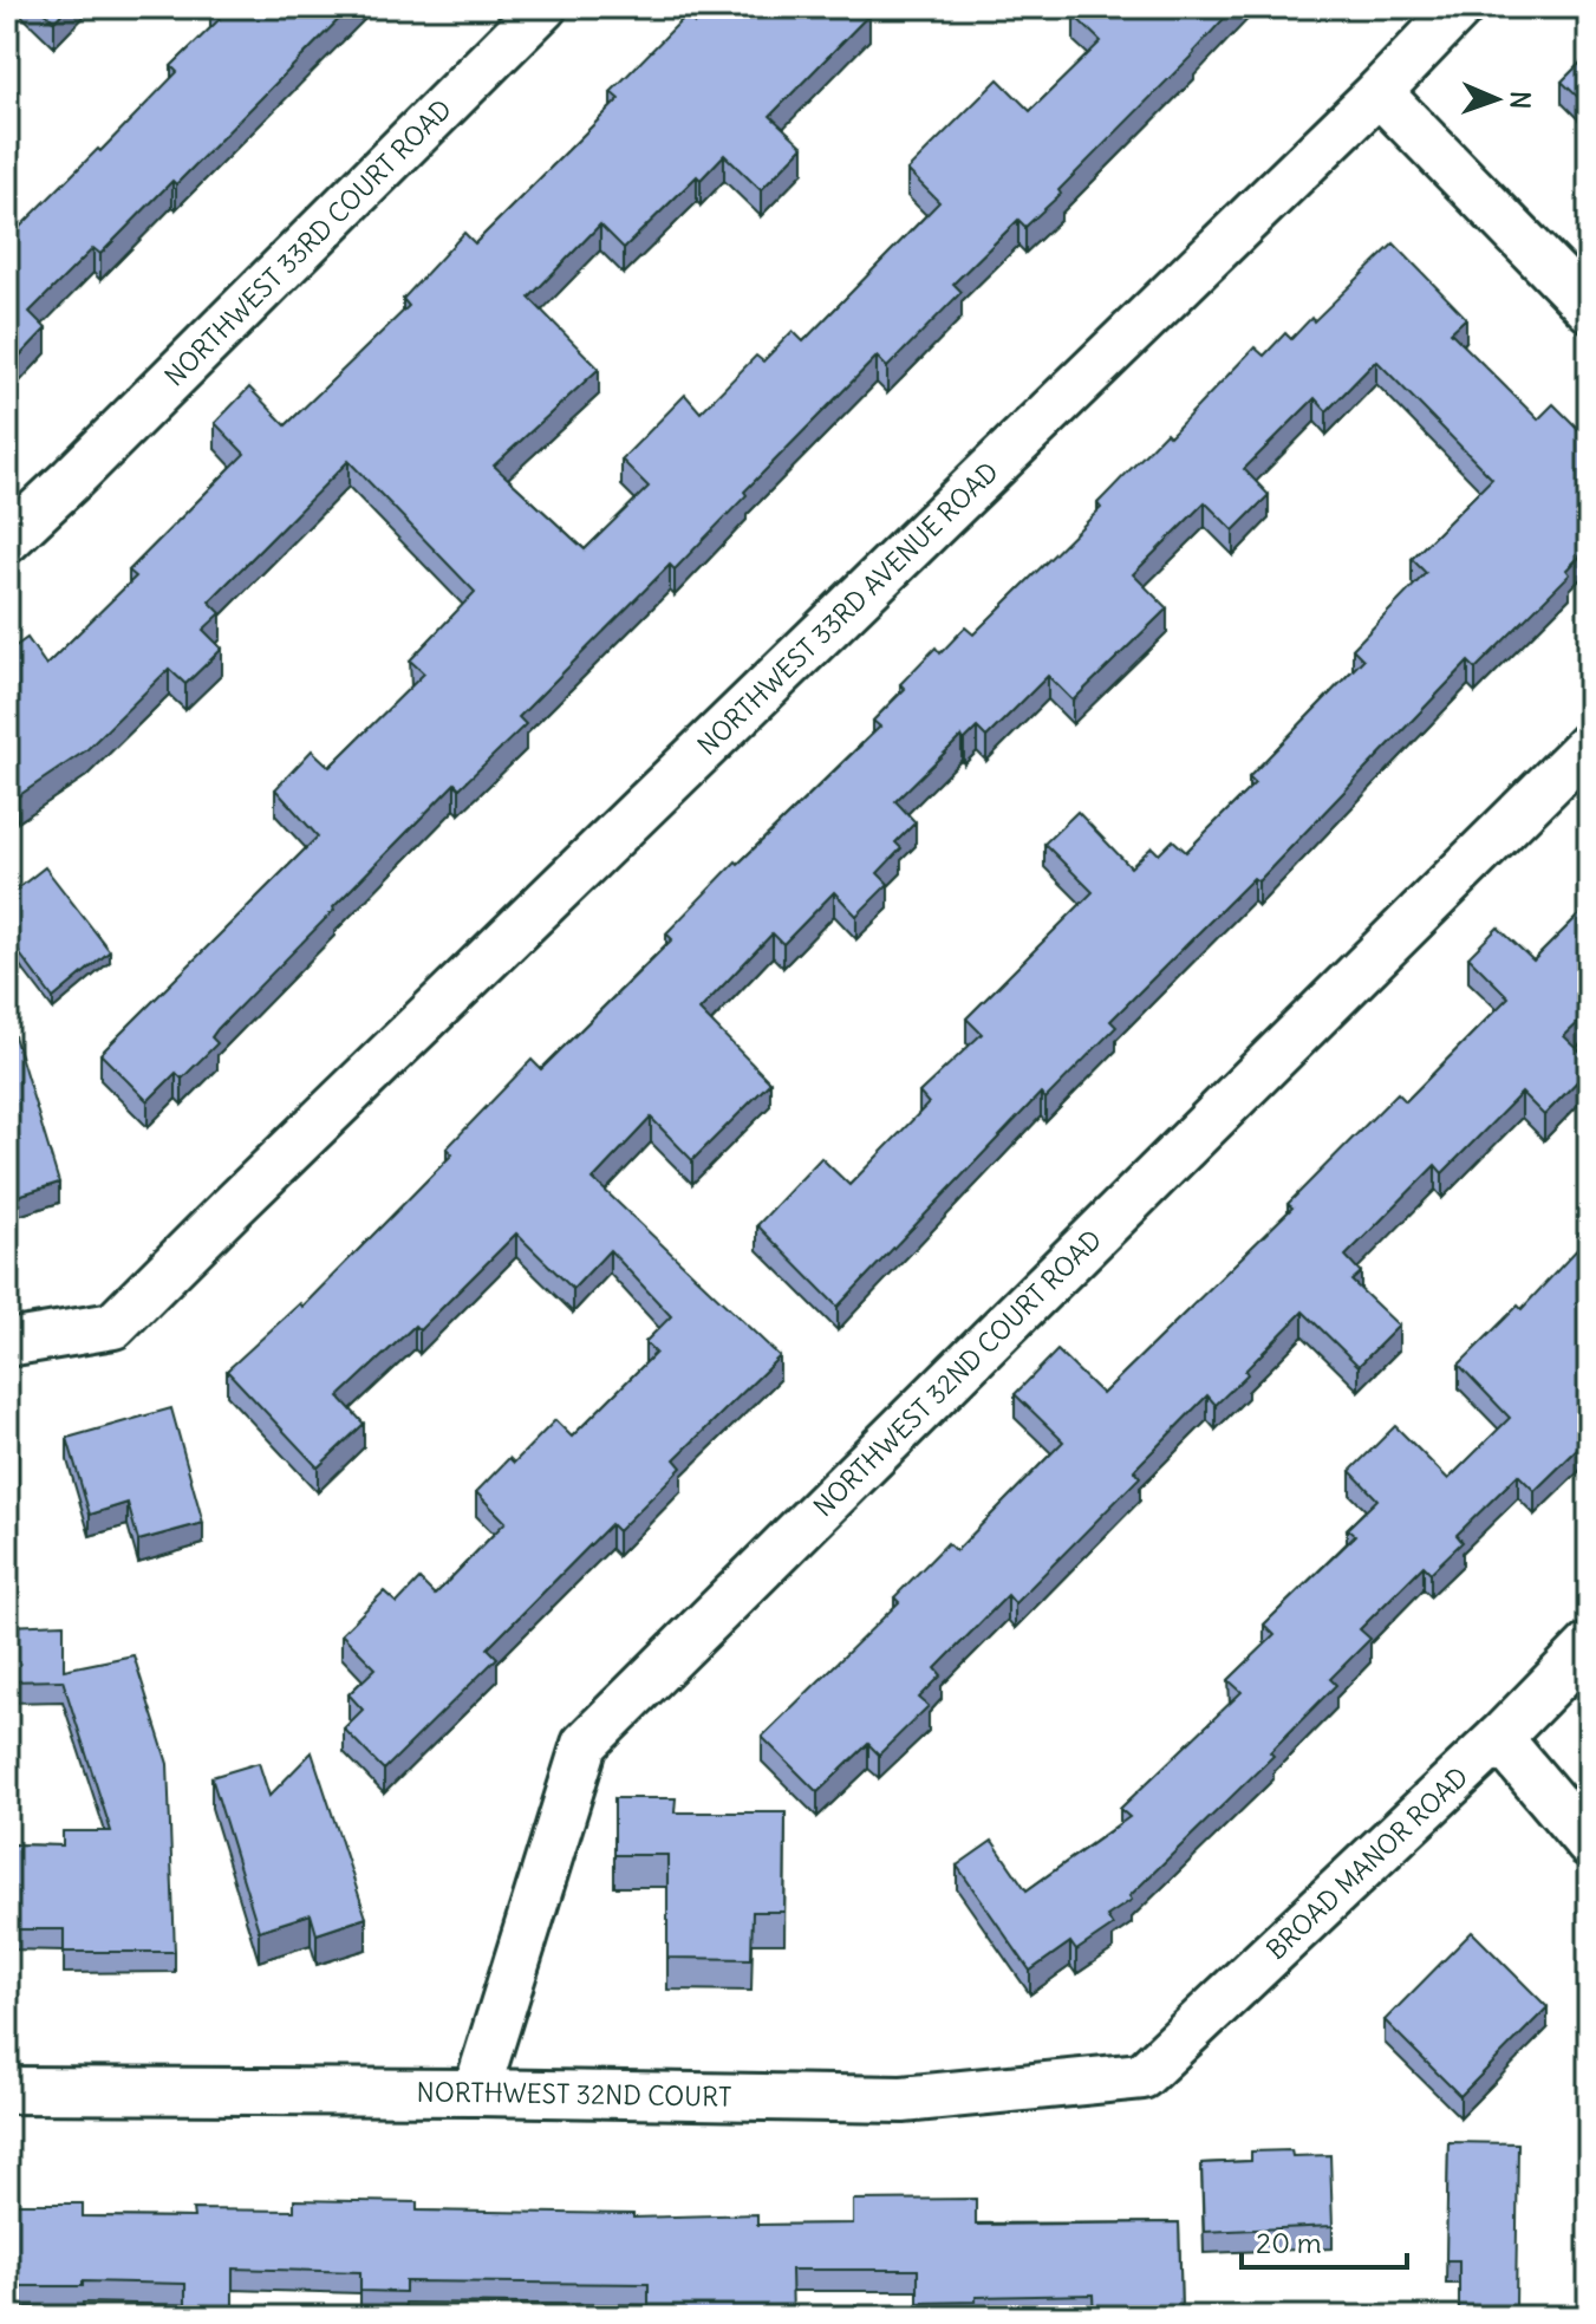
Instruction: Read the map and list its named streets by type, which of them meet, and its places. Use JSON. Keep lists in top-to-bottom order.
{
  "streets": {
    "street": [
      "NORTHWEST 33RD COURT ROAD",
      "NORTHWEST 33RD AVENUE ROAD",
      "NORTHWEST 32ND COURT ROAD",
      "BROAD MANOR ROAD",
      "NORTHWEST 32ND COURT"
    ]
  },
  "crossings": [
    ["NORTHWEST 32ND COURT ROAD", "NORTHWEST 32ND COURT"],
    ["BROAD MANOR ROAD", "NORTHWEST 32ND COURT"]
  ],
  "scale_bar": "20 m",
  "north": "right"
}
